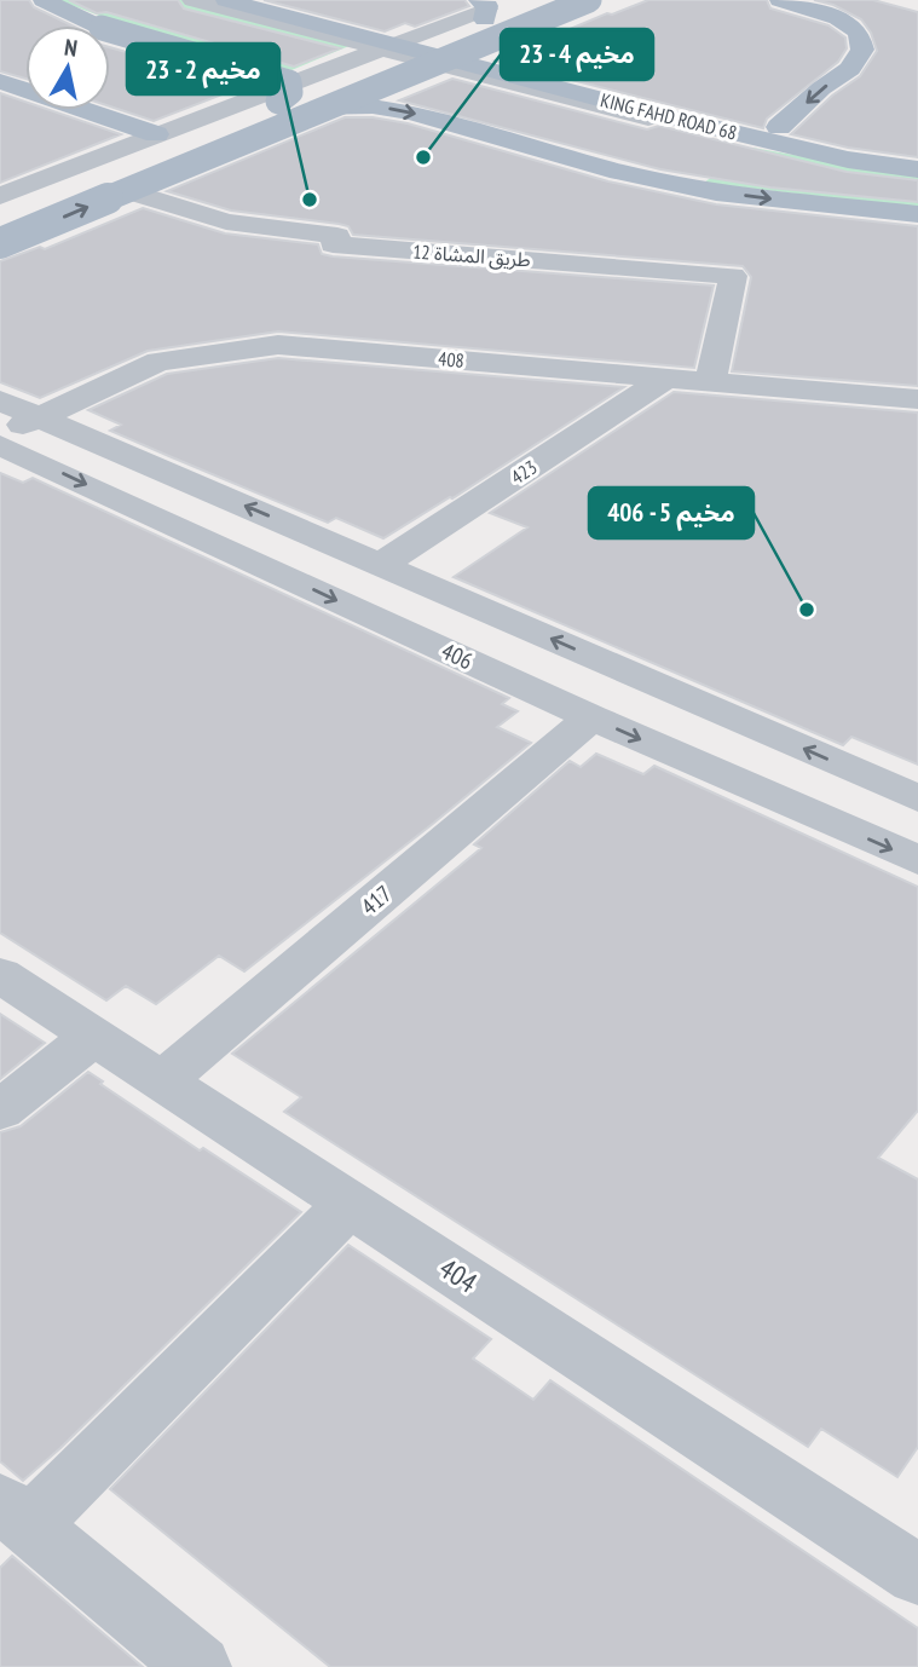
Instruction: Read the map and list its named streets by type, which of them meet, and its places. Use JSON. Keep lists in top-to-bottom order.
{
  "streets": {
    "main road": ["KING FAHD ROAD 68"],
    "street": [
      "طريق المشاة 12",
      "408",
      "423",
      "406",
      "417",
      "404"
    ]
  },
  "crossings": [
    ["طريق المشاة 12", "408"],
    ["408", "423"],
    ["406", "417"],
    ["417", "404"]
  ],
  "places": ["مخيم 4 - 23", "مخيم 2 - 23", "مخيم 5 - 406"],
  "north": "top"
}
